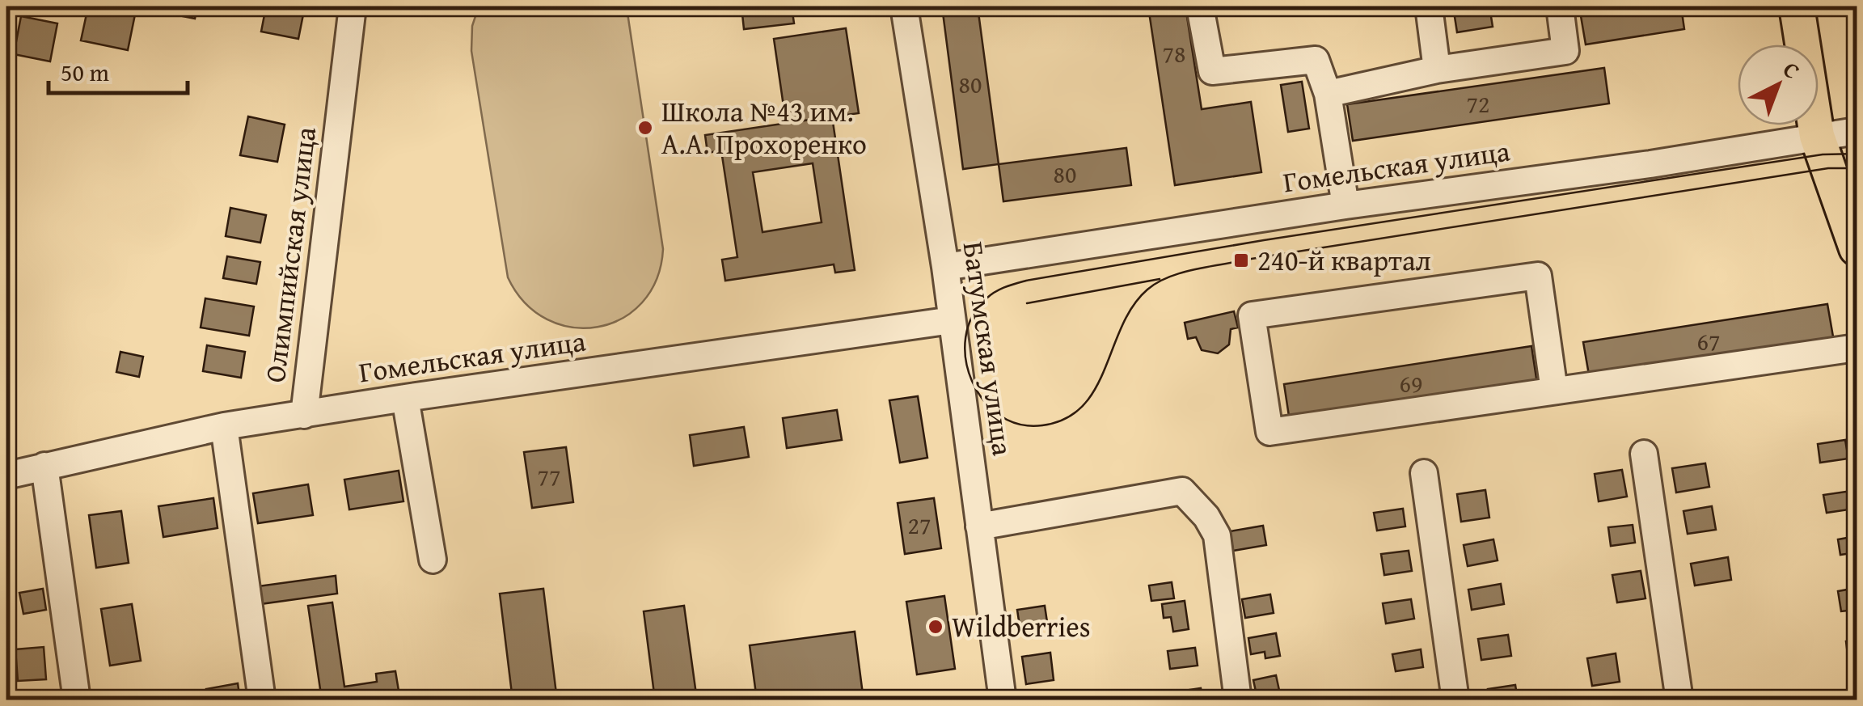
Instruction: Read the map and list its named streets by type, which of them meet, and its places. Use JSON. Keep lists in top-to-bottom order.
{
  "streets": {
    "street": ["Гомельская улица", "Олимпийская улица", "Батумская улица"]
  },
  "crossings": [
    ["Гомельская улица", "Олимпийская улица"],
    ["Гомельская улица", "Батумская улица"]
  ],
  "places": {
    "other": ["Школа №43 им. А.А. Прохоренко", "Wildberries"],
    "transit": ["240-й квартал"]
  },
  "house_numbers": [
    "78",
    "80",
    "72",
    "80",
    "67",
    "69",
    "77",
    "27"
  ],
  "scale_bar": "50 m",
  "north": "top right"
}
